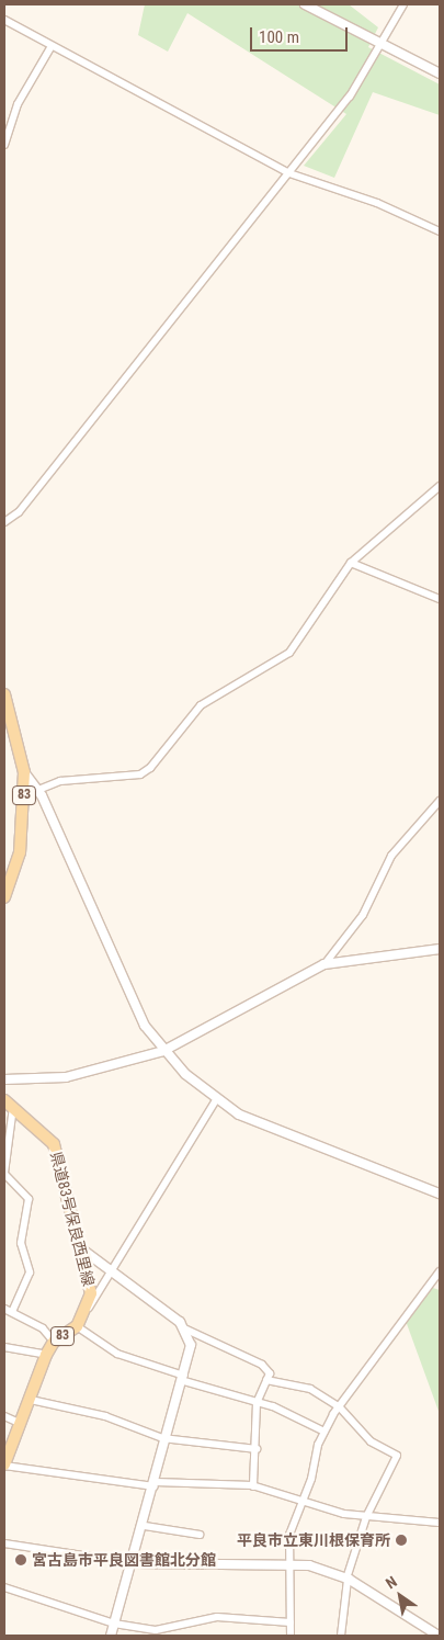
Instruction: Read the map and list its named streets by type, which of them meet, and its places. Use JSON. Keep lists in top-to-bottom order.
{
  "streets": {
    "main road": ["83", "県道83号保良西里線"]
  },
  "places": ["平良市立東川根保育所", "宮古島市平良図書館北分館"],
  "scale_bar": "100 m",
  "north": "top left"
}
